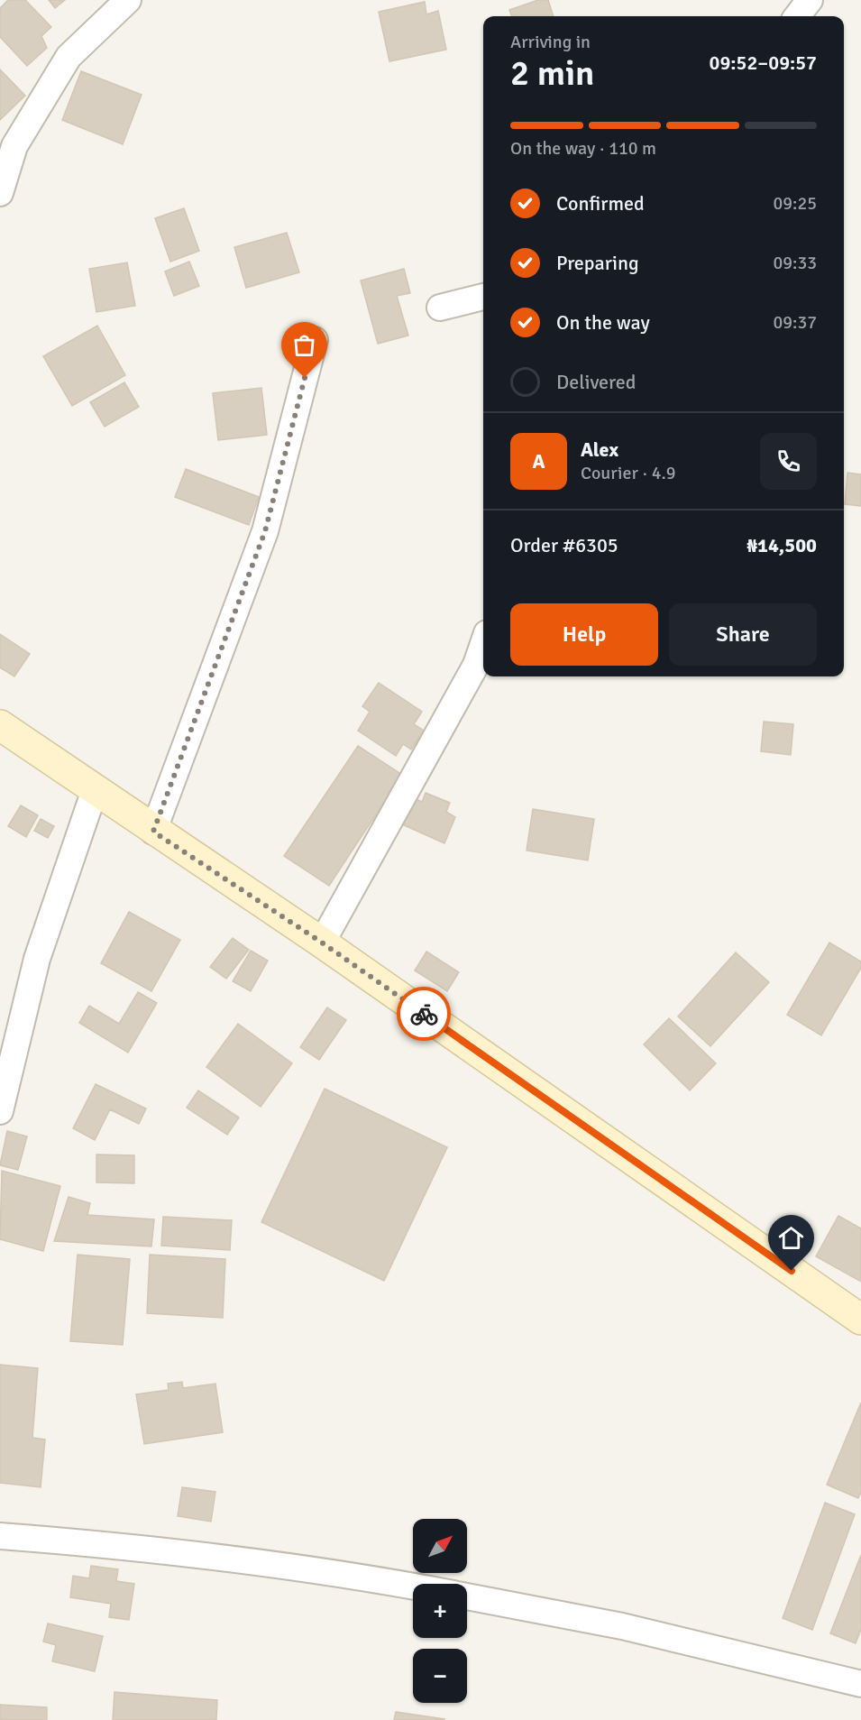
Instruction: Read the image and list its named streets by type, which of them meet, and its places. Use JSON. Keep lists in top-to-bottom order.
{
  "north": "top right",
  "page": {
    "heading": ["2 min", "Arriving in", "09:52–09:57"],
    "panel": [
      "Alex",
      "Courier · 4.9",
      "Order #6305",
      "₦14,500"
    ],
    "bar": "On the way · 110 m",
    "list": [
      ["Confirmed", "09:25"],
      ["Preparing", "09:33"],
      ["On the way", "09:37"],
      "Delivered"
    ],
    "round": "A",
    "buttons": ["Help", "Share"],
    "map_buttons": ["+", "−"]
  }
}
